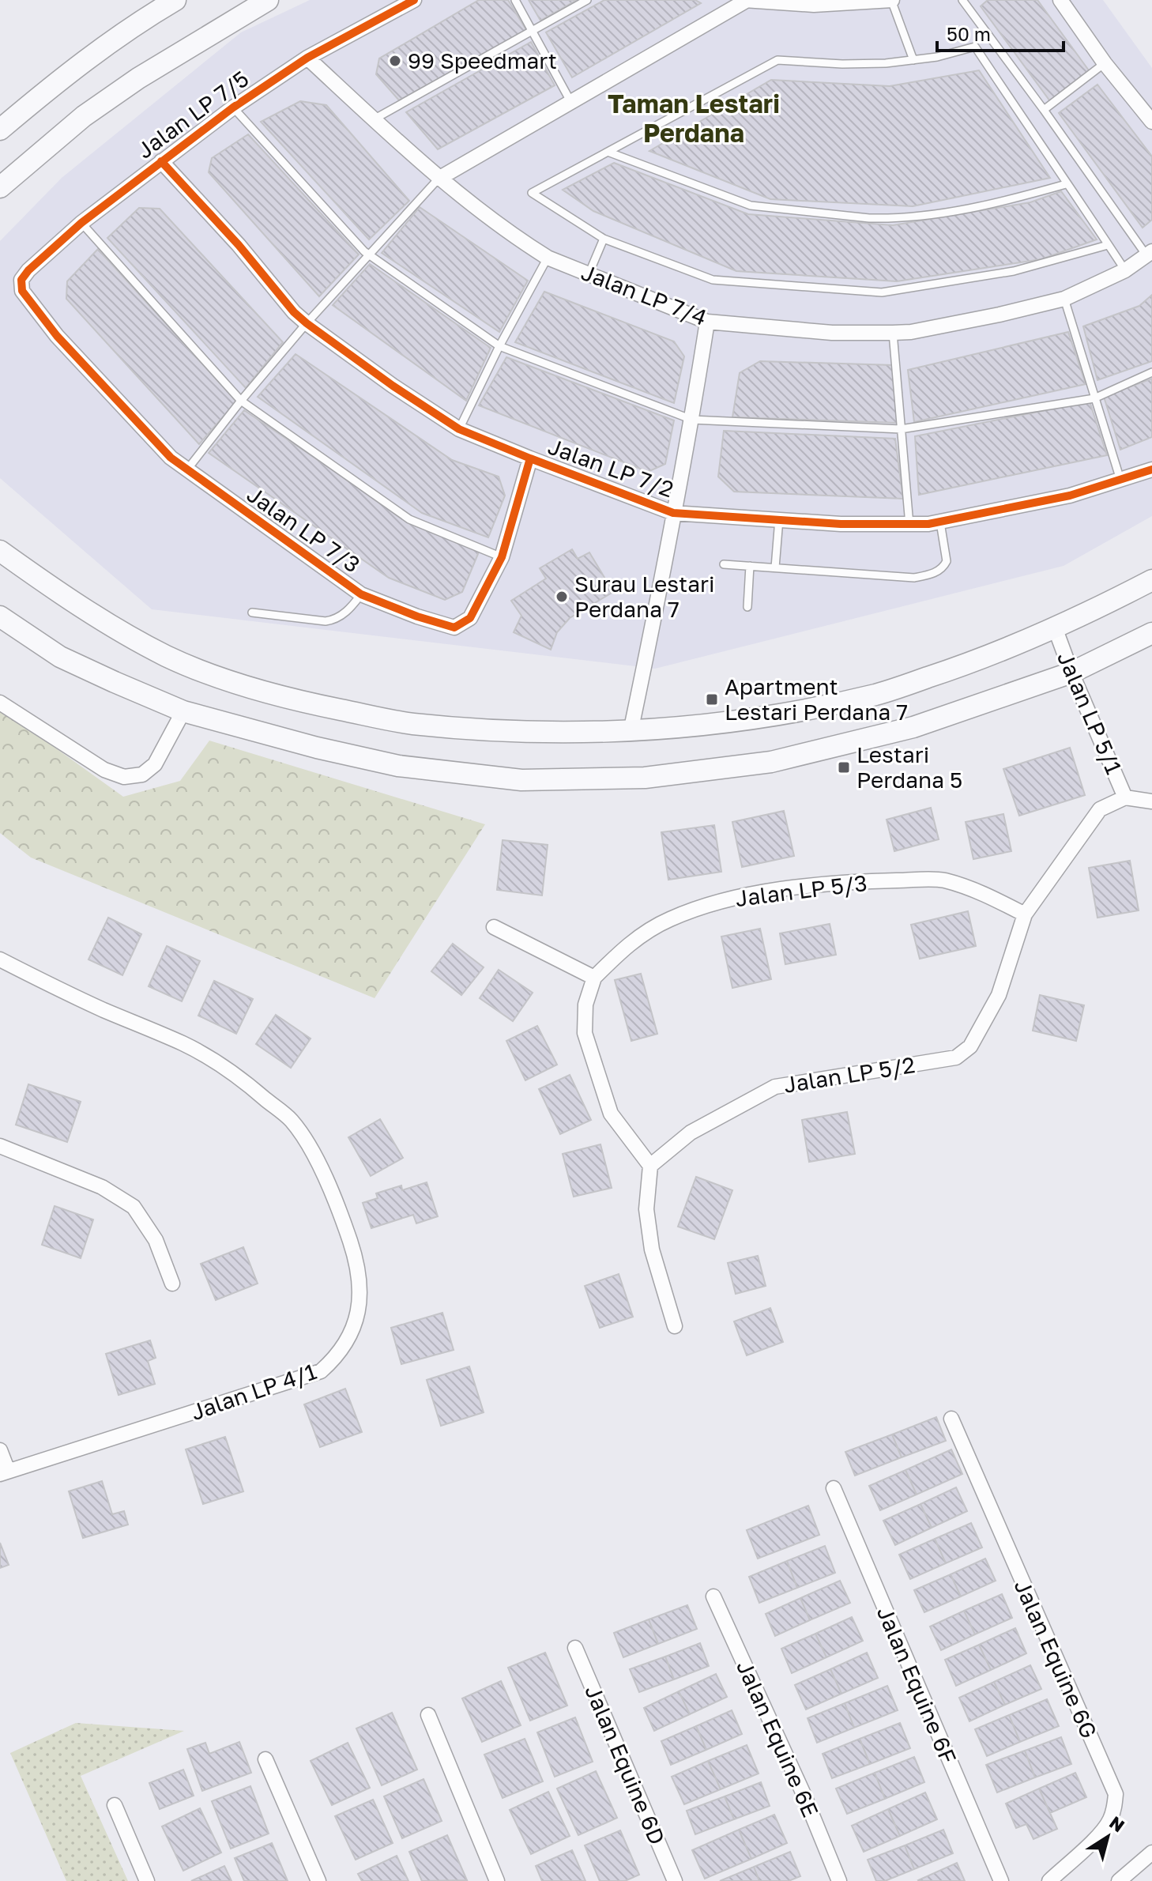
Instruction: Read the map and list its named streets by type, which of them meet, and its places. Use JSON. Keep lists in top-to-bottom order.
{
  "streets": {
    "street": [
      "Jalan LP 7/5",
      "Jalan LP 7/4",
      "Jalan LP 7/2",
      "Jalan LP 7/3",
      "Jalan LP 5/1",
      "Jalan LP 5/3",
      "Jalan LP 5/2",
      "Jalan LP 4/1",
      "Jalan Equine 6G",
      "Jalan Equine 6F",
      "Jalan Equine 6E",
      "Jalan Equine 6D"
    ]
  },
  "crossings": [
    ["Jalan LP 7/5", "Jalan LP 7/4"],
    ["Jalan LP 7/5", "Jalan LP 7/2"],
    ["Jalan LP 7/5", "Jalan LP 7/3"],
    ["Jalan LP 7/2", "Jalan LP 7/3"],
    ["Jalan LP 5/1", "Jalan LP 5/3"],
    ["Jalan LP 5/1", "Jalan LP 5/2"]
  ],
  "districts": ["Taman Lestari Perdana"],
  "places": {
    "other": ["99 Speedmart", "Surau Lestari Perdana 7"],
    "transit": ["Apartment Lestari Perdana 7", "Lestari Perdana 5"]
  },
  "scale_bar": "50 m",
  "north": "top right"
}
